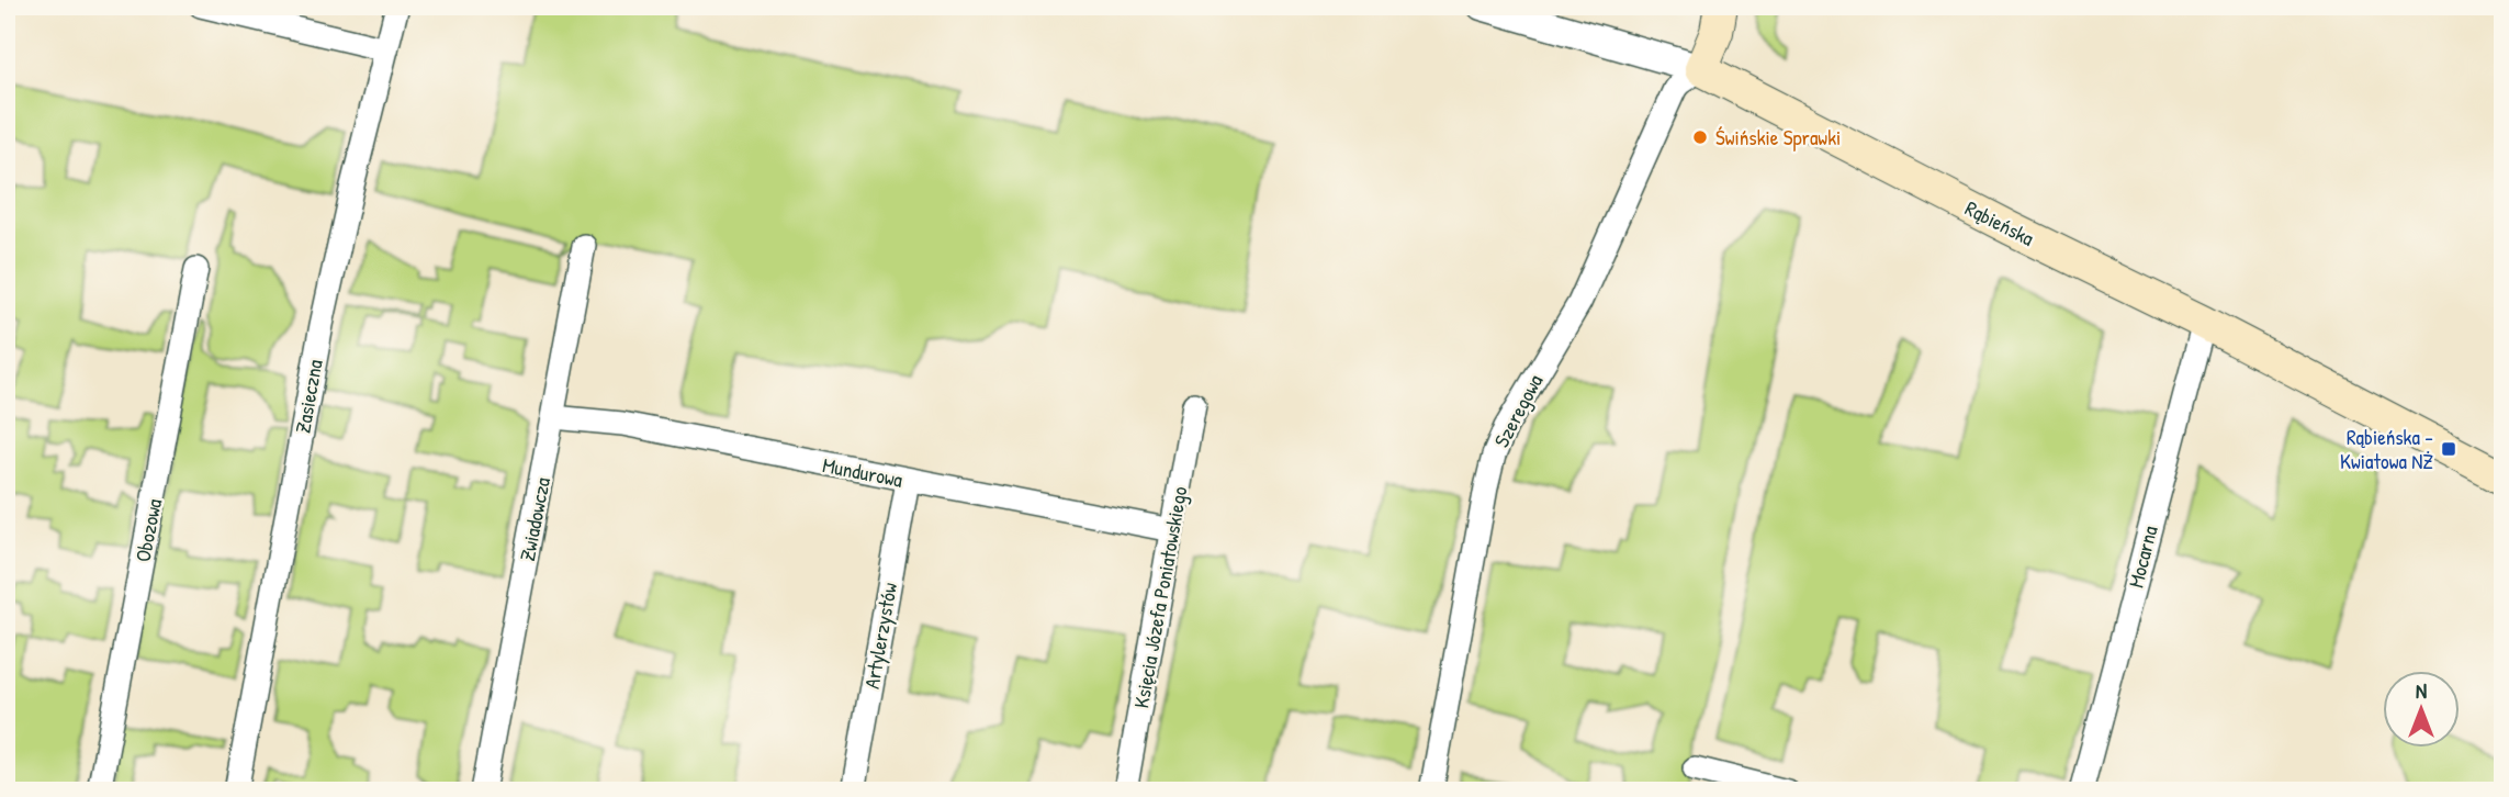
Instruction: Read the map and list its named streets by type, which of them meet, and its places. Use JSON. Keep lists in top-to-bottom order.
{
  "streets": {
    "main road": ["Rąbieńska"],
    "street": [
      "Zasieczna",
      "Szeregowa",
      "Mundurowa",
      "Zwiadowcza",
      "Obozowa",
      "Mocarna",
      "Księcia Józefa Poniatowskiego",
      "Artylerzystów"
    ]
  },
  "crossings": [
    ["Rąbieńska", "Szeregowa"],
    ["Rąbieńska", "Mocarna"],
    ["Mundurowa", "Zwiadowcza"],
    ["Mundurowa", "Księcia Józefa Poniatowskiego"],
    ["Mundurowa", "Artylerzystów"]
  ],
  "places": {
    "other": ["Świńskie Sprawki"],
    "transit": ["Rąbieńska - Kwiatowa NŻ"]
  },
  "north": "top"
}
